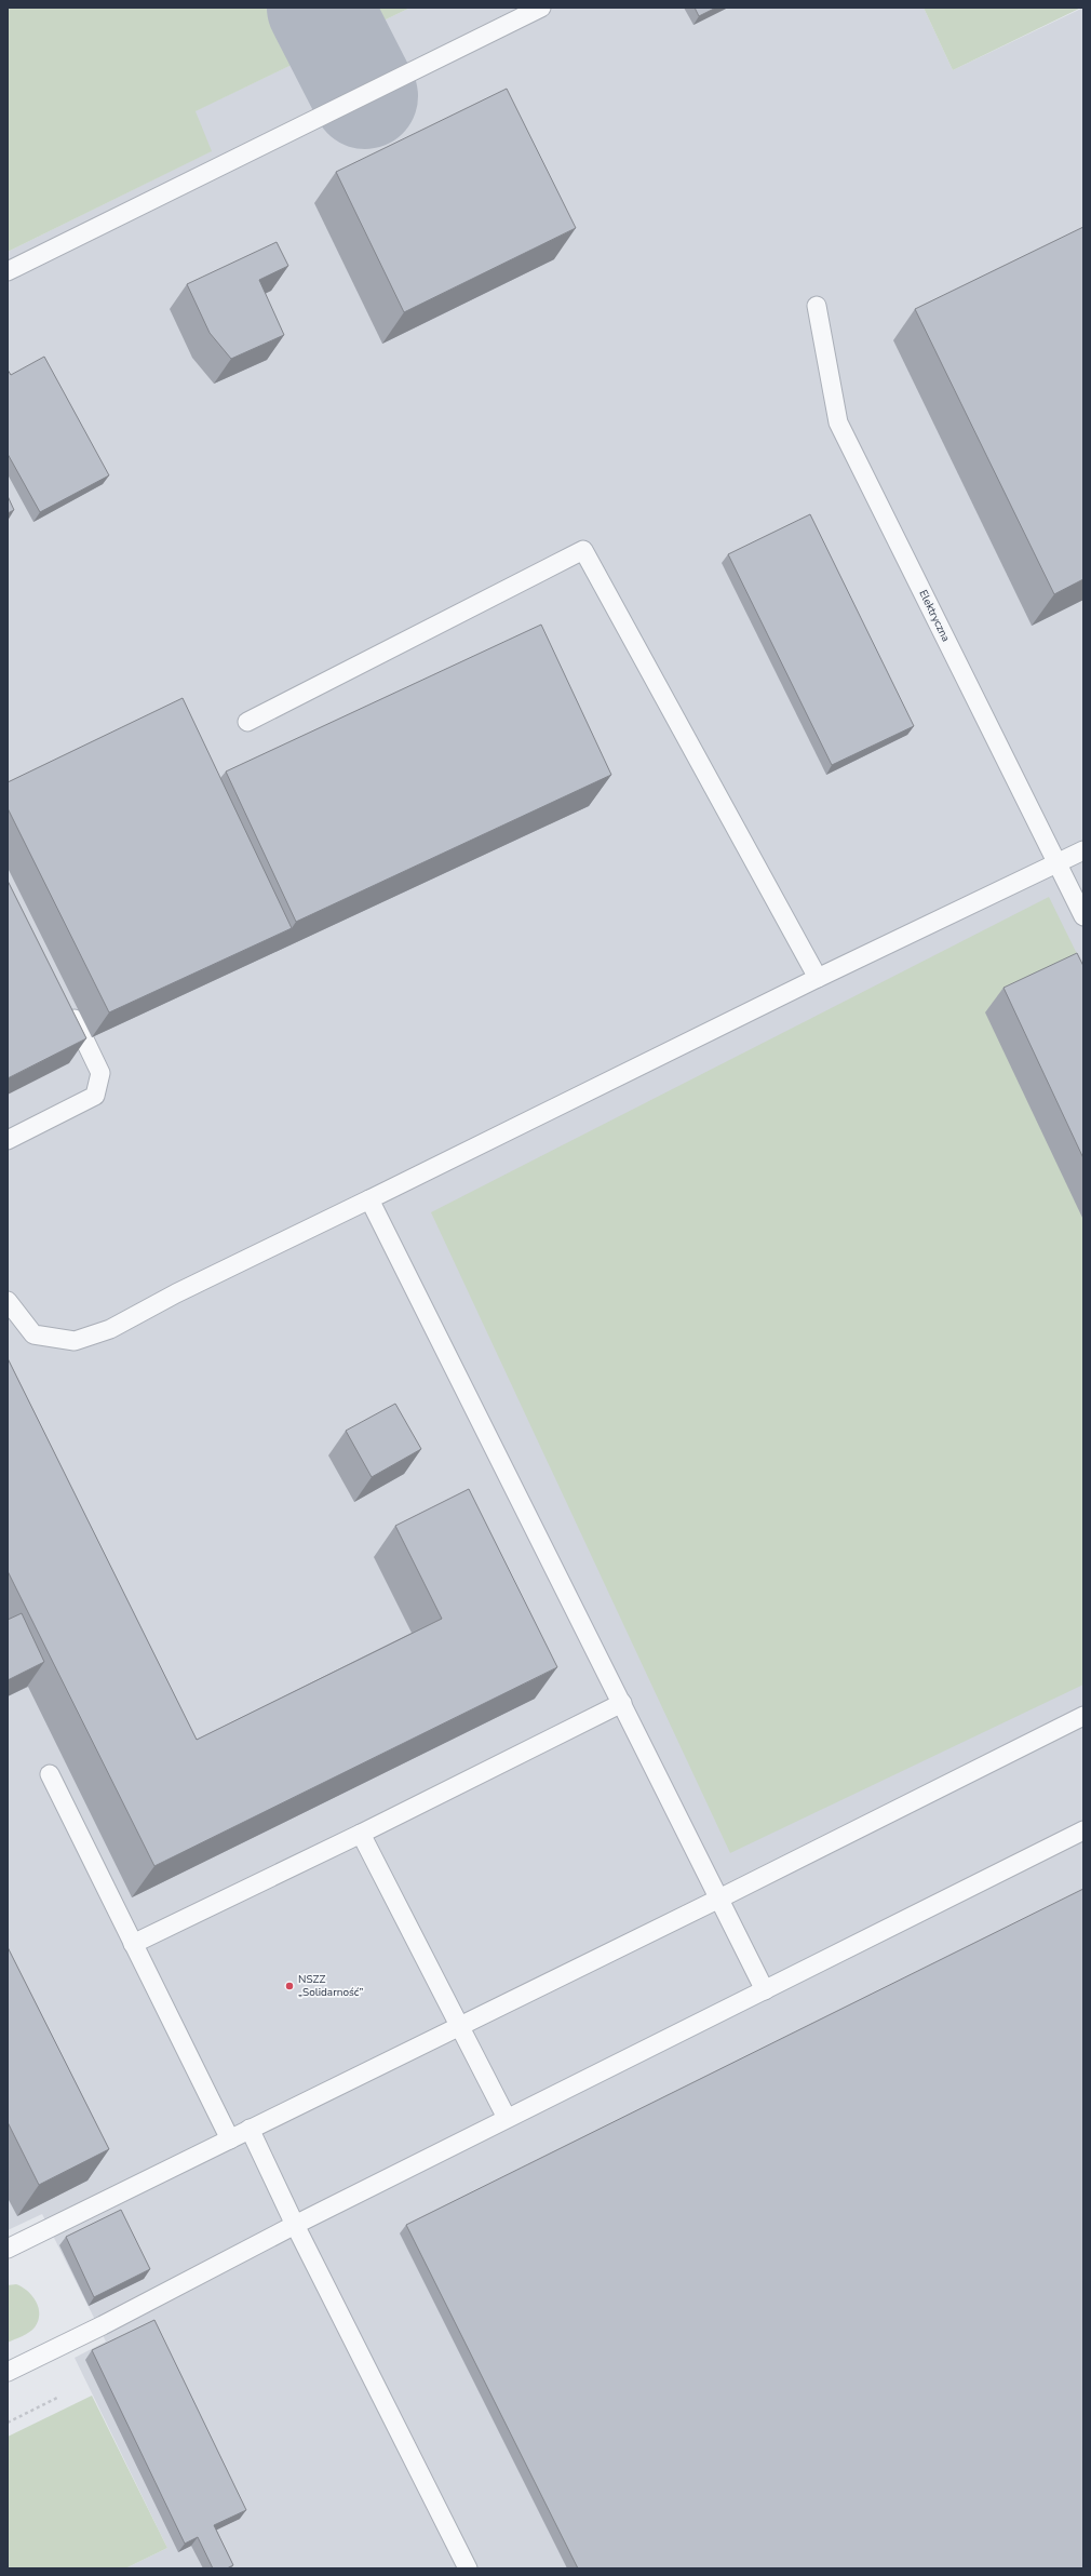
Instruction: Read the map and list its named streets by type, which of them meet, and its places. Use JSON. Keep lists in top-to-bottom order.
{
  "streets": {
    "lane": ["Elektryczna"]
  },
  "places": ["NSZZ „Solidarność”"]
}
